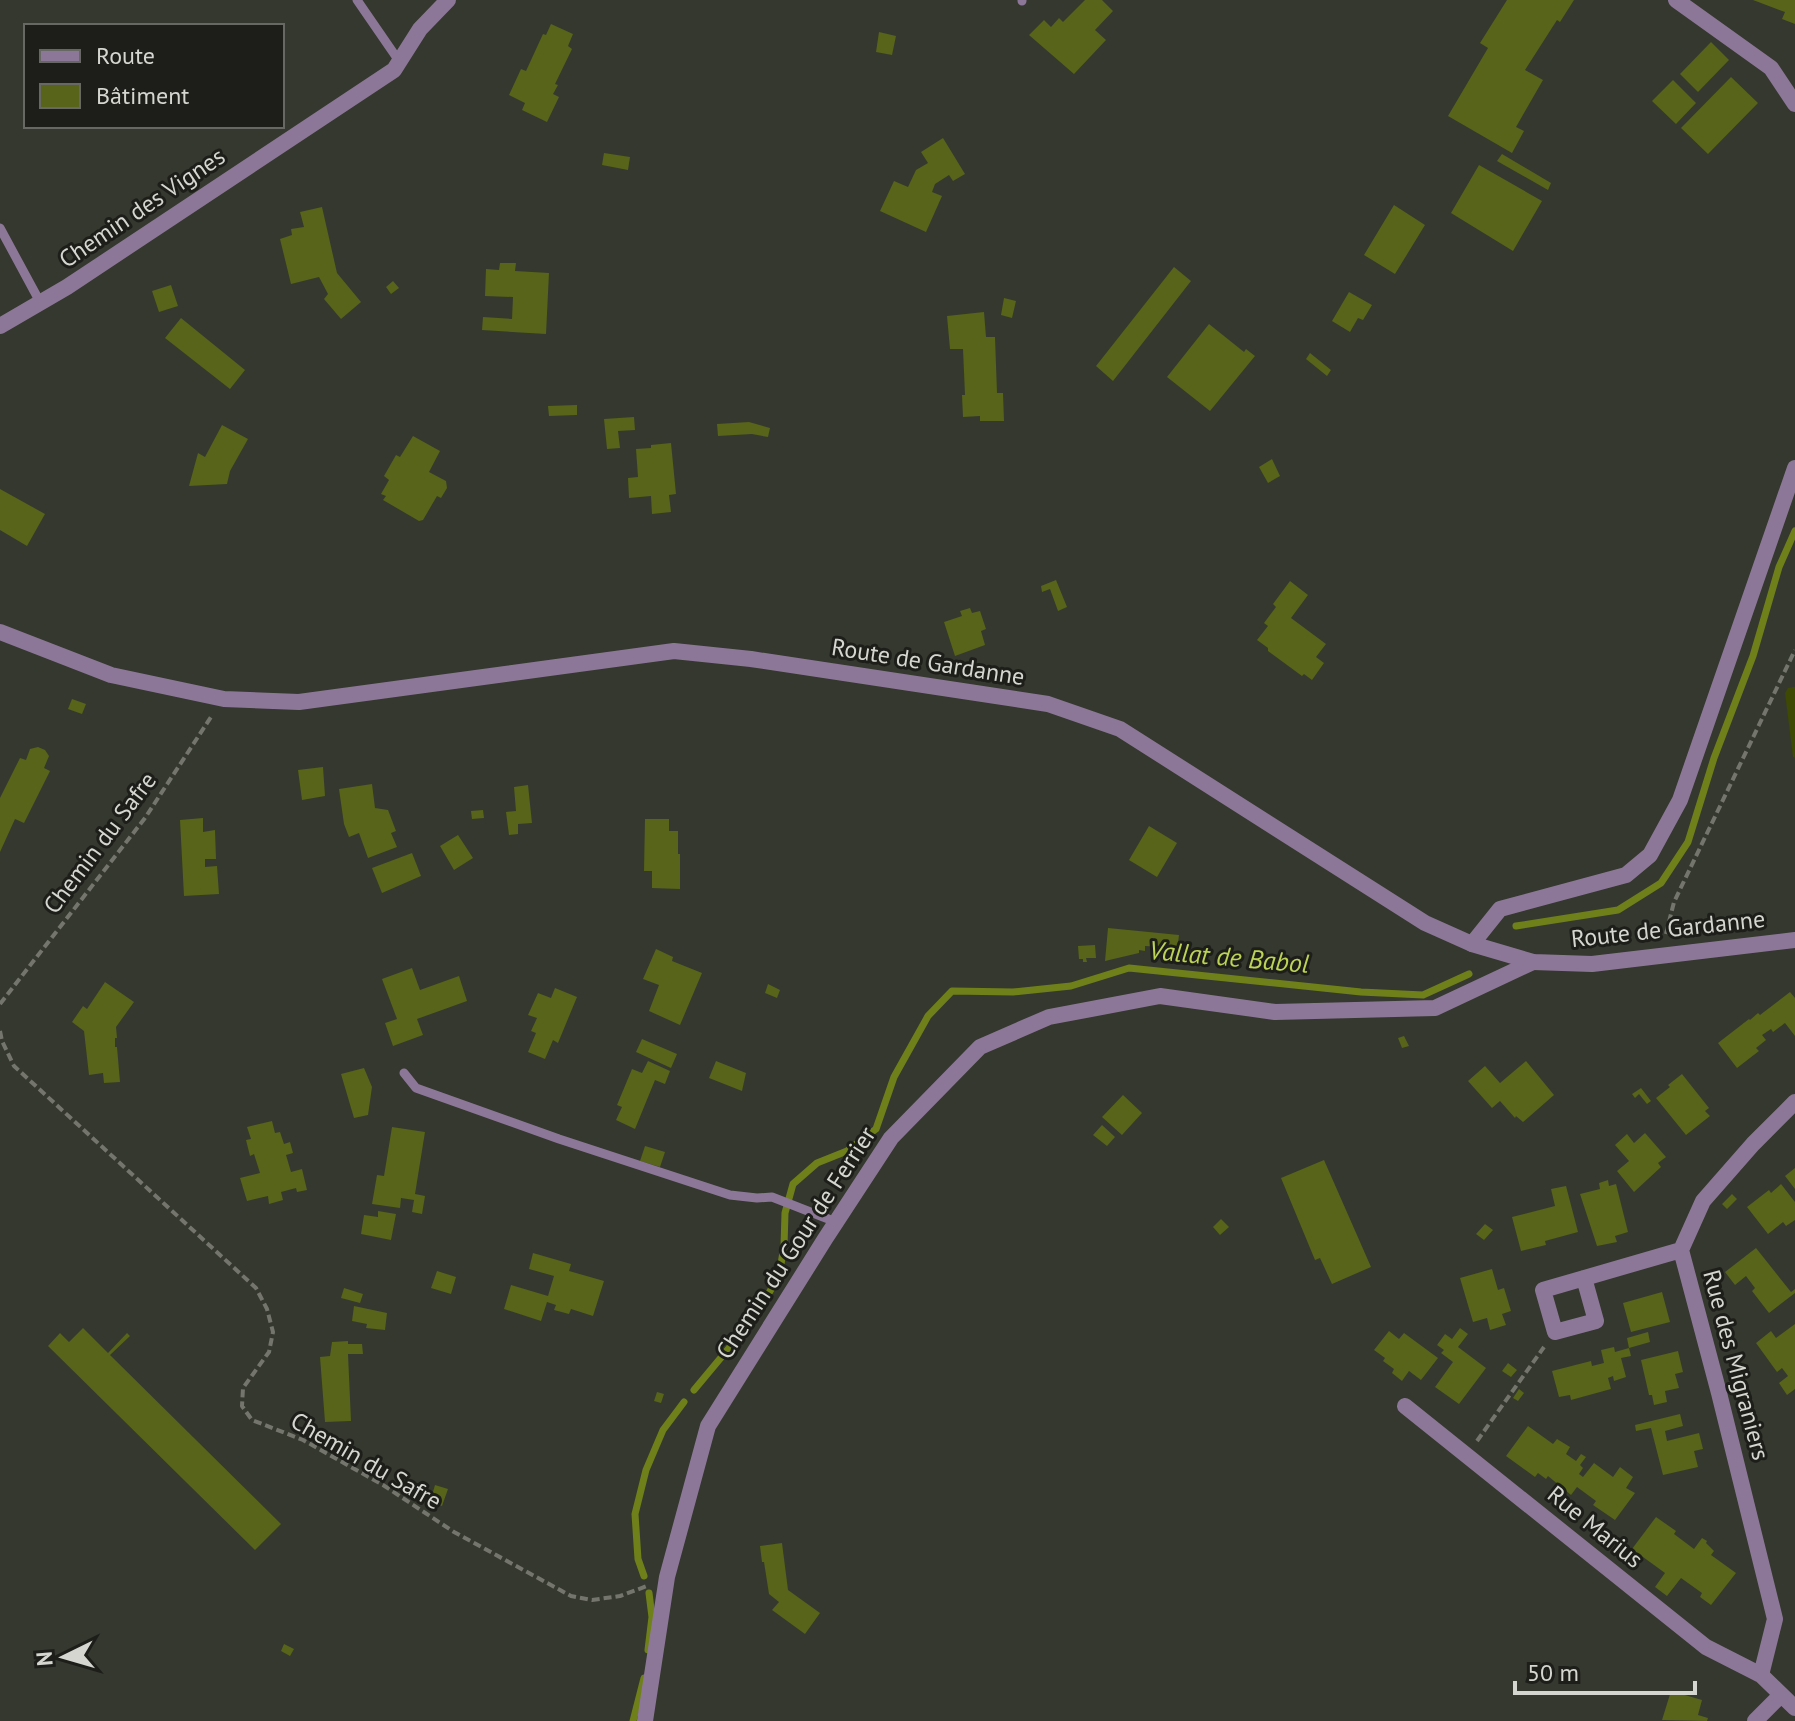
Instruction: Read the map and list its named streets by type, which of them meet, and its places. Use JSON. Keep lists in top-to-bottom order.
{
  "streets": {
    "street": [
      "Chemin des Vignes",
      "Route de Gardanne",
      "Chemin du Gour de Ferrier",
      "Rue des Migraniers",
      "Rue Marius"
    ],
    "path": ["Chemin du Safre"]
  },
  "crossings": [
    ["Route de Gardanne", "Chemin du Safre"],
    ["Route de Gardanne", "Chemin du Gour de Ferrier"],
    ["Chemin du Safre", "Chemin du Gour de Ferrier"],
    ["Rue des Migraniers", "Rue Marius"]
  ],
  "water": ["Vallat de Babol"],
  "legend": ["Route", "Bâtiment"],
  "scale_bar": "50 m",
  "north": "left"
}
